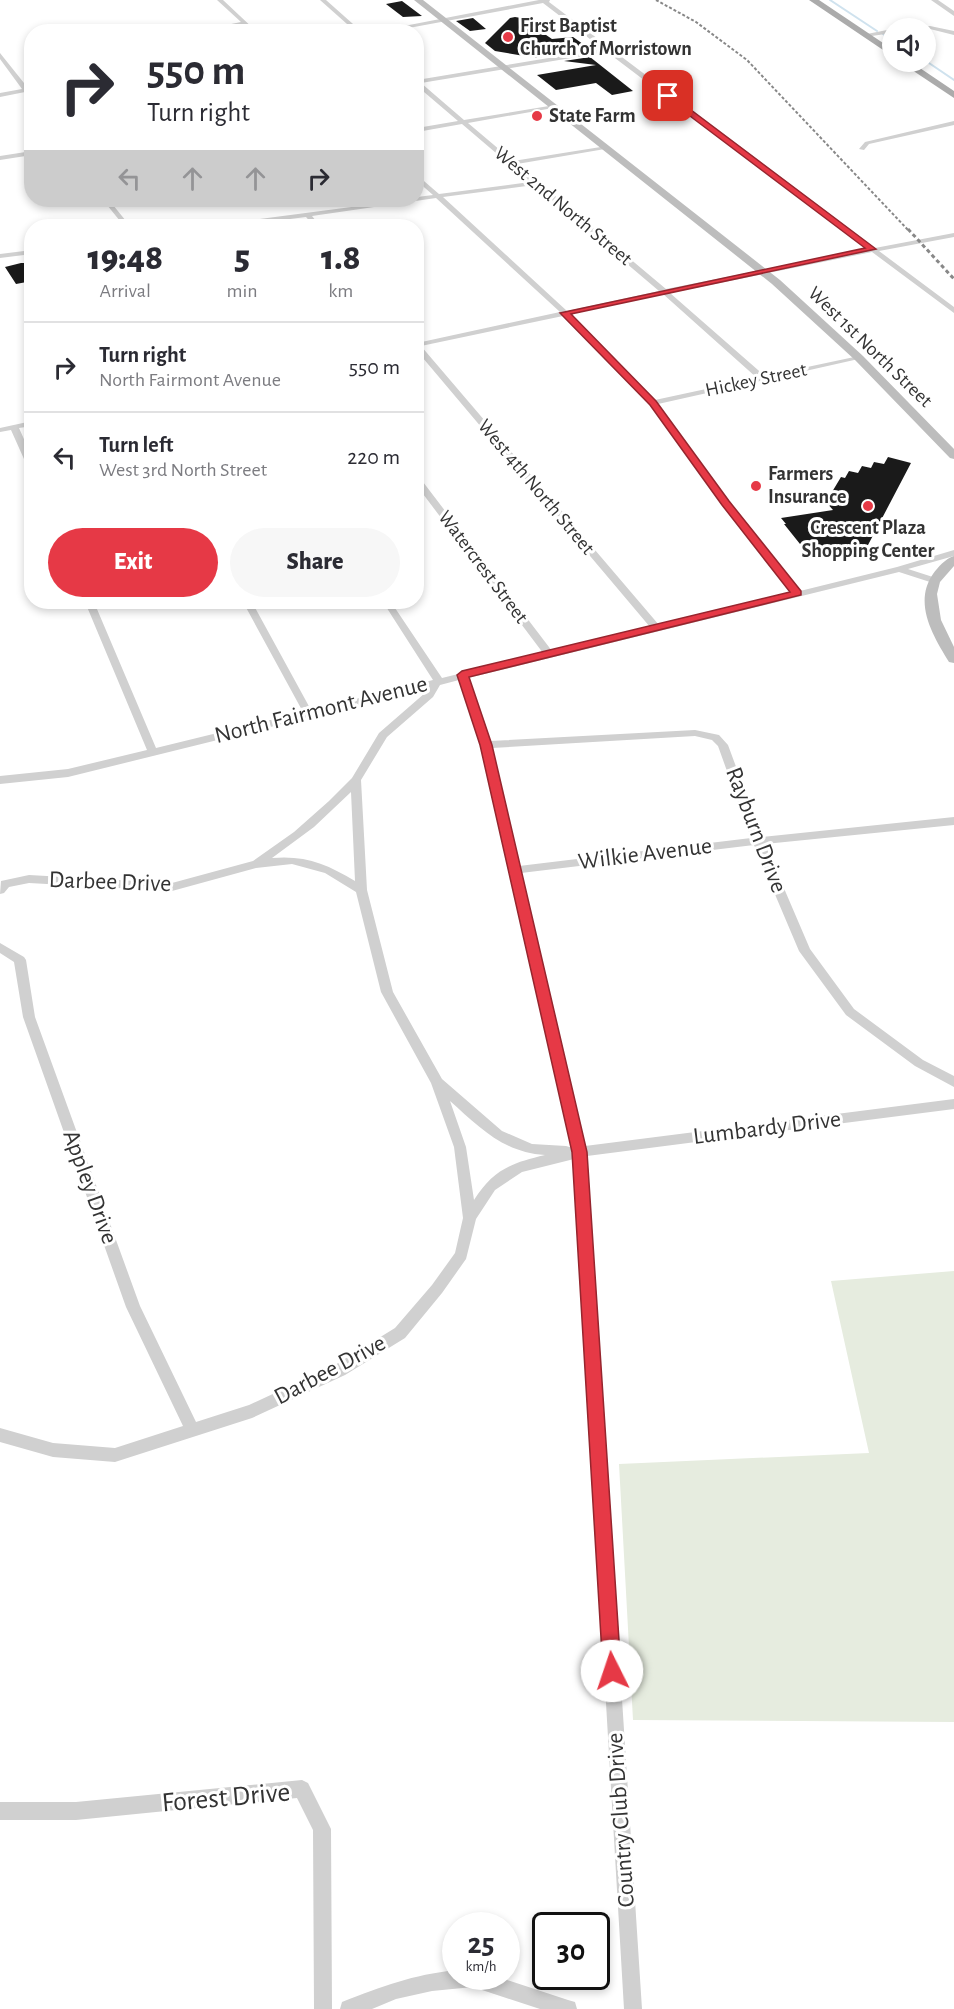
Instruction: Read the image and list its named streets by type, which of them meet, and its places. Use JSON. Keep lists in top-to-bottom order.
{
  "streets": {
    "main road": ["West 1st North Street"],
    "street": [
      "West 2nd North Street",
      "Hickey Street",
      "West 4th North Street",
      "Watercrest Street",
      "North Fairmont Avenue",
      "Rayburn Drive",
      "Wilkie Avenue",
      "Darbee Drive",
      "Lumbardy Drive",
      "Appley Drive",
      "Forest Drive",
      "Country Club Drive"
    ]
  },
  "crossings": [
    ["West 2nd North Street", "Hickey Street"],
    ["West 1st North Street", "Hickey Street"],
    ["West 4th North Street", "North Fairmont Avenue"],
    ["Watercrest Street", "North Fairmont Avenue"],
    ["North Fairmont Avenue", "Darbee Drive"],
    ["North Fairmont Avenue", "Country Club Drive"],
    ["Rayburn Drive", "Wilkie Avenue"],
    ["Rayburn Drive", "Country Club Drive"],
    ["Wilkie Avenue", "Country Club Drive"],
    ["Darbee Drive", "Appley Drive"],
    ["Lumbardy Drive", "Country Club Drive"]
  ],
  "places": [
    "First Baptist Church of Morristown",
    "State Farm",
    "Farmers Insurance",
    "Crescent Plaza Shopping Center"
  ],
  "page": {
    "turn": ["550 m", "Turn right"],
    "eta": [
      "19:48",
      "Arrival",
      "5",
      "min",
      "1.8",
      "km"
    ],
    "list": [
      {
        "name": "Turn right",
        "note": "North Fairmont Avenue",
        "value": "550 m"
      },
      {
        "name": "Turn left",
        "note": "West 3rd North Street",
        "value": "220 m"
      }
    ],
    "buttons": ["Exit", "Share"],
    "speed": "25 km/h",
    "limit": "30"
  }
}
